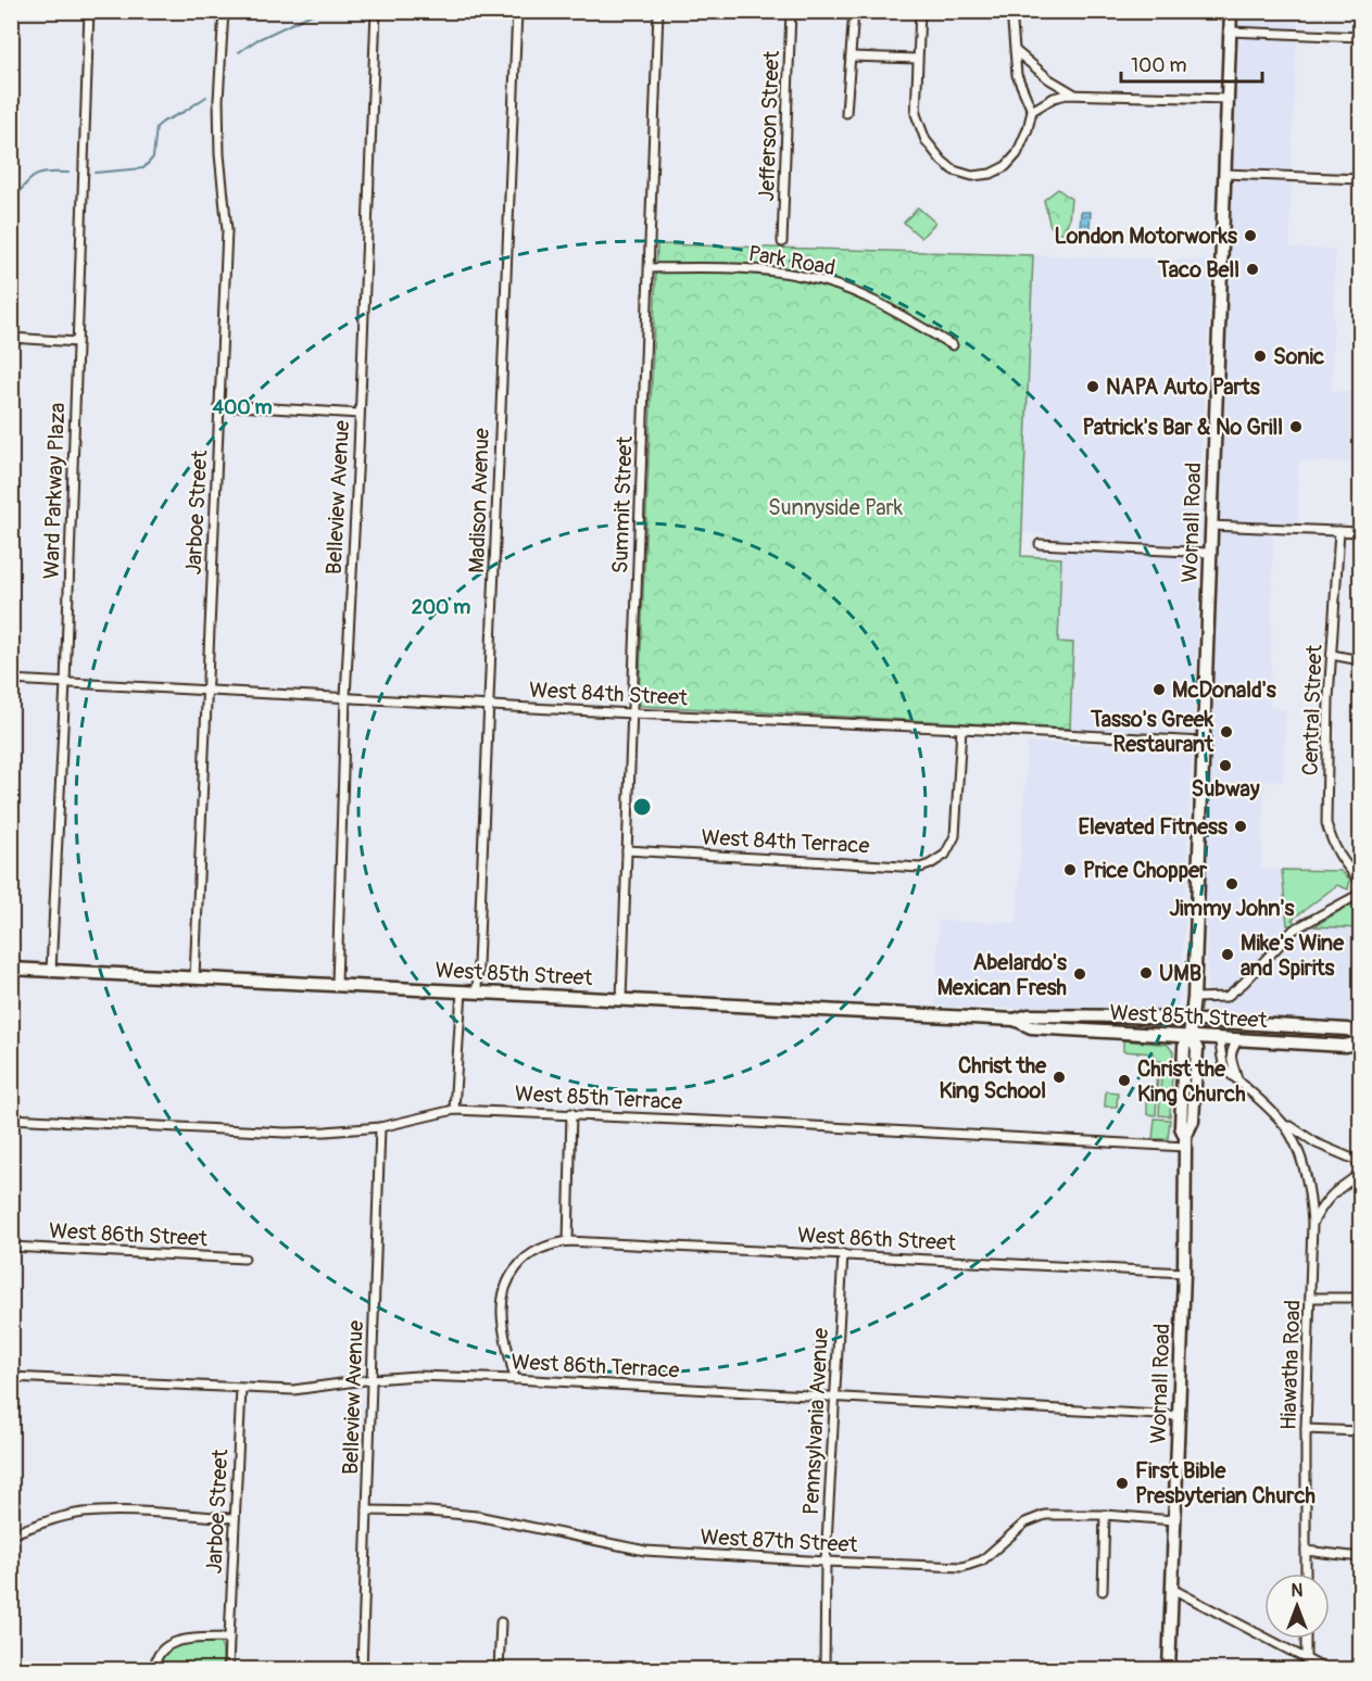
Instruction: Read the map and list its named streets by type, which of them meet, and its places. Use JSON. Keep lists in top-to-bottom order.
{
  "streets": {
    "main road": ["Wornall Road", "West 85th Street"],
    "street": [
      "Jefferson Street",
      "Park Road",
      "Ward Parkway Plaza",
      "Belleview Avenue",
      "Madison Avenue",
      "Summit Street",
      "Jarboe Street",
      "West 84th Street",
      "Central Street",
      "West 84th Terrace",
      "West 85th Terrace",
      "West 86th Street",
      "Hiawatha Road",
      "West 86th Terrace",
      "Pennsylvania Avenue",
      "West 87th Street"
    ]
  },
  "crossings": [
    ["Park Road", "Summit Street"],
    ["Ward Parkway Plaza", "West 84th Street"],
    ["Ward Parkway Plaza", "West 85th Street"],
    ["Belleview Avenue", "West 84th Street"],
    ["Belleview Avenue", "West 85th Street"],
    ["Belleview Avenue", "West 85th Terrace"],
    ["Belleview Avenue", "West 86th Terrace"],
    ["Belleview Avenue", "West 87th Street"],
    ["Madison Avenue", "West 84th Street"],
    ["Madison Avenue", "West 85th Street"],
    ["Summit Street", "West 84th Street"],
    ["Summit Street", "West 84th Terrace"],
    ["Summit Street", "West 85th Street"],
    ["Jarboe Street", "West 84th Street"],
    ["Jarboe Street", "West 85th Street"],
    ["Jarboe Street", "West 86th Terrace"],
    ["Wornall Road", "West 84th Street"],
    ["Wornall Road", "West 85th Street"],
    ["Wornall Road", "West 85th Terrace"],
    ["Wornall Road", "West 86th Street"],
    ["Wornall Road", "West 86th Terrace"],
    ["Wornall Road", "West 87th Street"],
    ["West 84th Street", "West 84th Terrace"],
    ["West 85th Street", "Hiawatha Road"],
    ["West 86th Street", "Pennsylvania Avenue"],
    ["West 86th Terrace", "Pennsylvania Avenue"],
    ["Pennsylvania Avenue", "West 87th Street"]
  ],
  "parks": ["Sunnyside Park"],
  "places": [
    "London Motorworks",
    "Taco Bell",
    "Sonic",
    "NAPA Auto Parts",
    "Patrick's Bar & No Grill",
    "McDonald's",
    "Tasso's Greek Restaurant",
    "Subway",
    "Elevated Fitness",
    "Price Chopper",
    "Jimmy John's",
    "Mike's Wine and Spirits",
    "UMB",
    "Abelardo's Mexican Fresh",
    "Christ the King School",
    "Christ the King Church",
    "First Bible Presbyterian Church"
  ],
  "scale_bar": "100 m",
  "north": "top",
  "rings": ["400 m", "200 m"]
}
